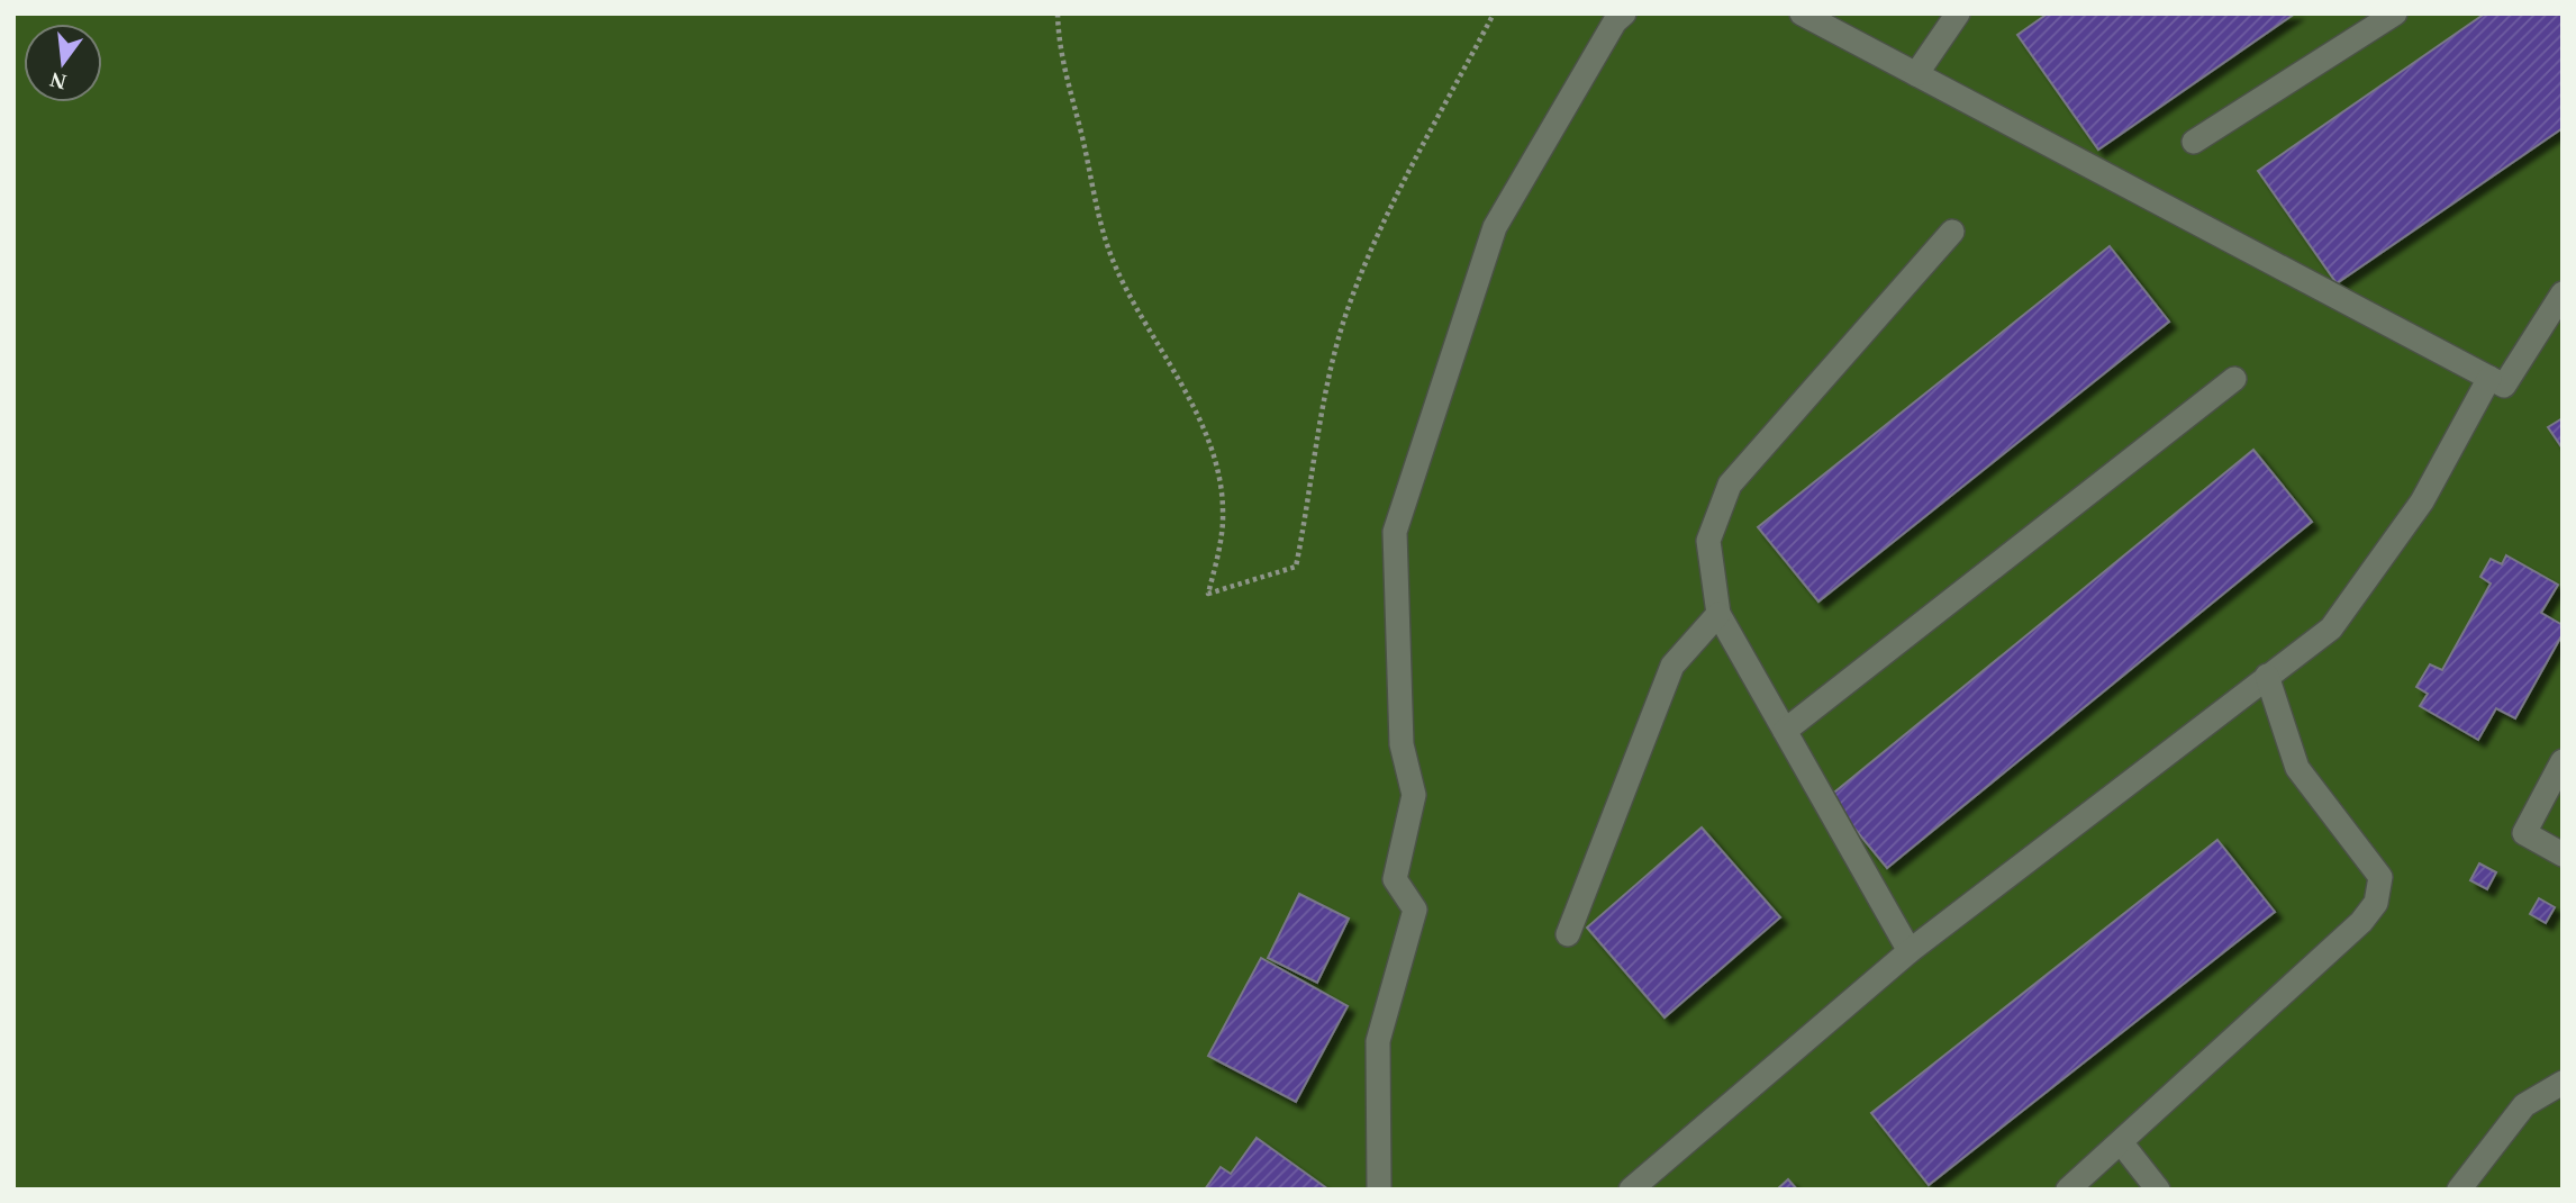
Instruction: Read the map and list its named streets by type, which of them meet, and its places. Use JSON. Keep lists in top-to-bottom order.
{
  "north": "bottom"
}
